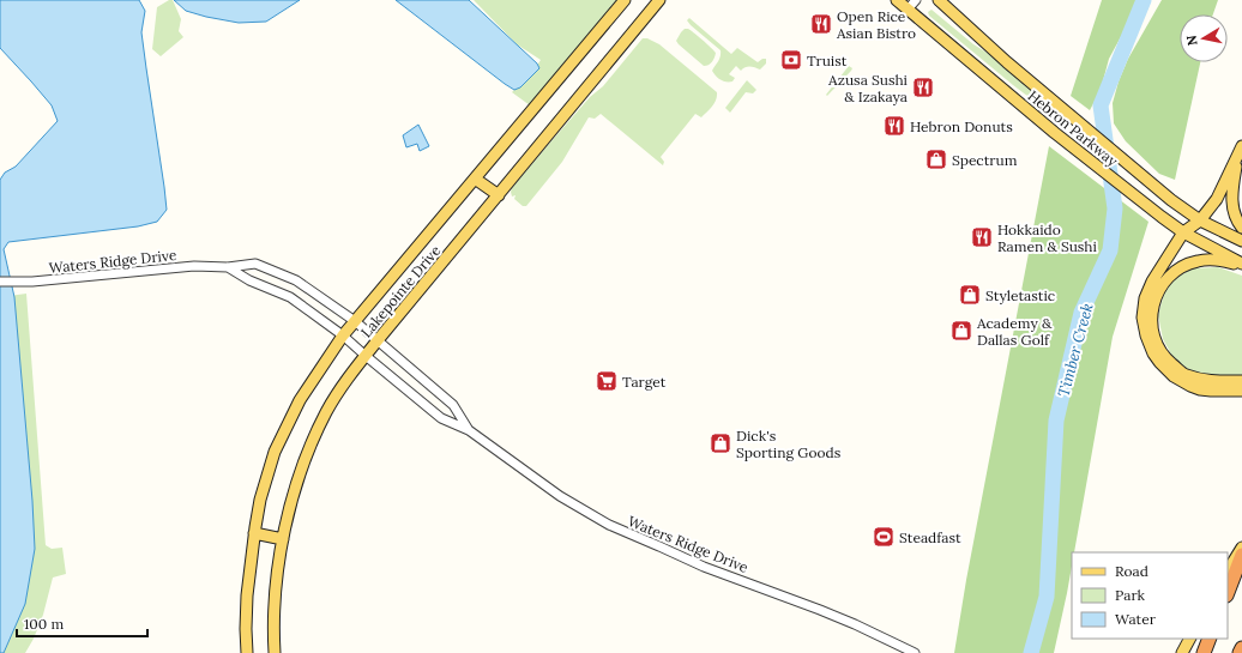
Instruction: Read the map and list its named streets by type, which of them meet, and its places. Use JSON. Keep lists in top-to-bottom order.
{
  "streets": {
    "main road": ["Hebron Parkway", "Lakepointe Drive"],
    "street": ["Waters Ridge Drive"]
  },
  "crossings": [
    ["Waters Ridge Drive", "Lakepointe Drive"]
  ],
  "water": ["Timber Creek"],
  "places": {
    "restaurant": [
      "Open Rice Asian Bistro",
      "Azusa Sushi & Izakaya",
      "Hebron Donuts",
      "Hokkaido Ramen & Sushi"
    ],
    "bank": ["Truist"],
    "shop": [
      "Spectrum",
      "Styletastic",
      "Academy & Dallas Golf",
      "Dick's Sporting Goods"
    ],
    "supermarket": ["Target"],
    "sports": ["Steadfast"]
  },
  "legend": ["Road", "Park", "Water"],
  "scale_bar": "100 m",
  "north": "left"
}
